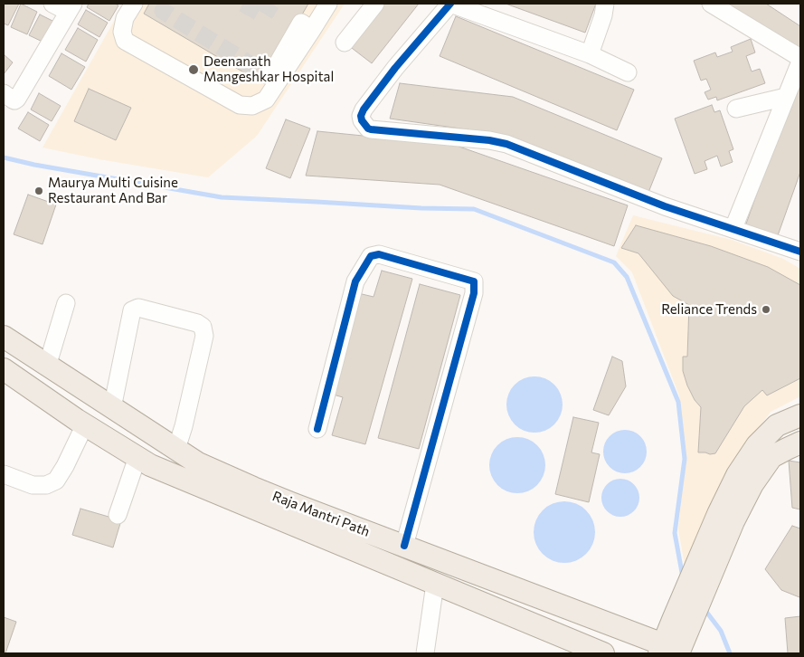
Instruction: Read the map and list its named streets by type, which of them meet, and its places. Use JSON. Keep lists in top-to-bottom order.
{
  "streets": {
    "main road": ["Raja Mantri Path"]
  },
  "places": ["Deenanath Mangeshkar Hospital", "Maurya Multi Cuisine Restaurant And Bar", "Reliance Trends"]
}
